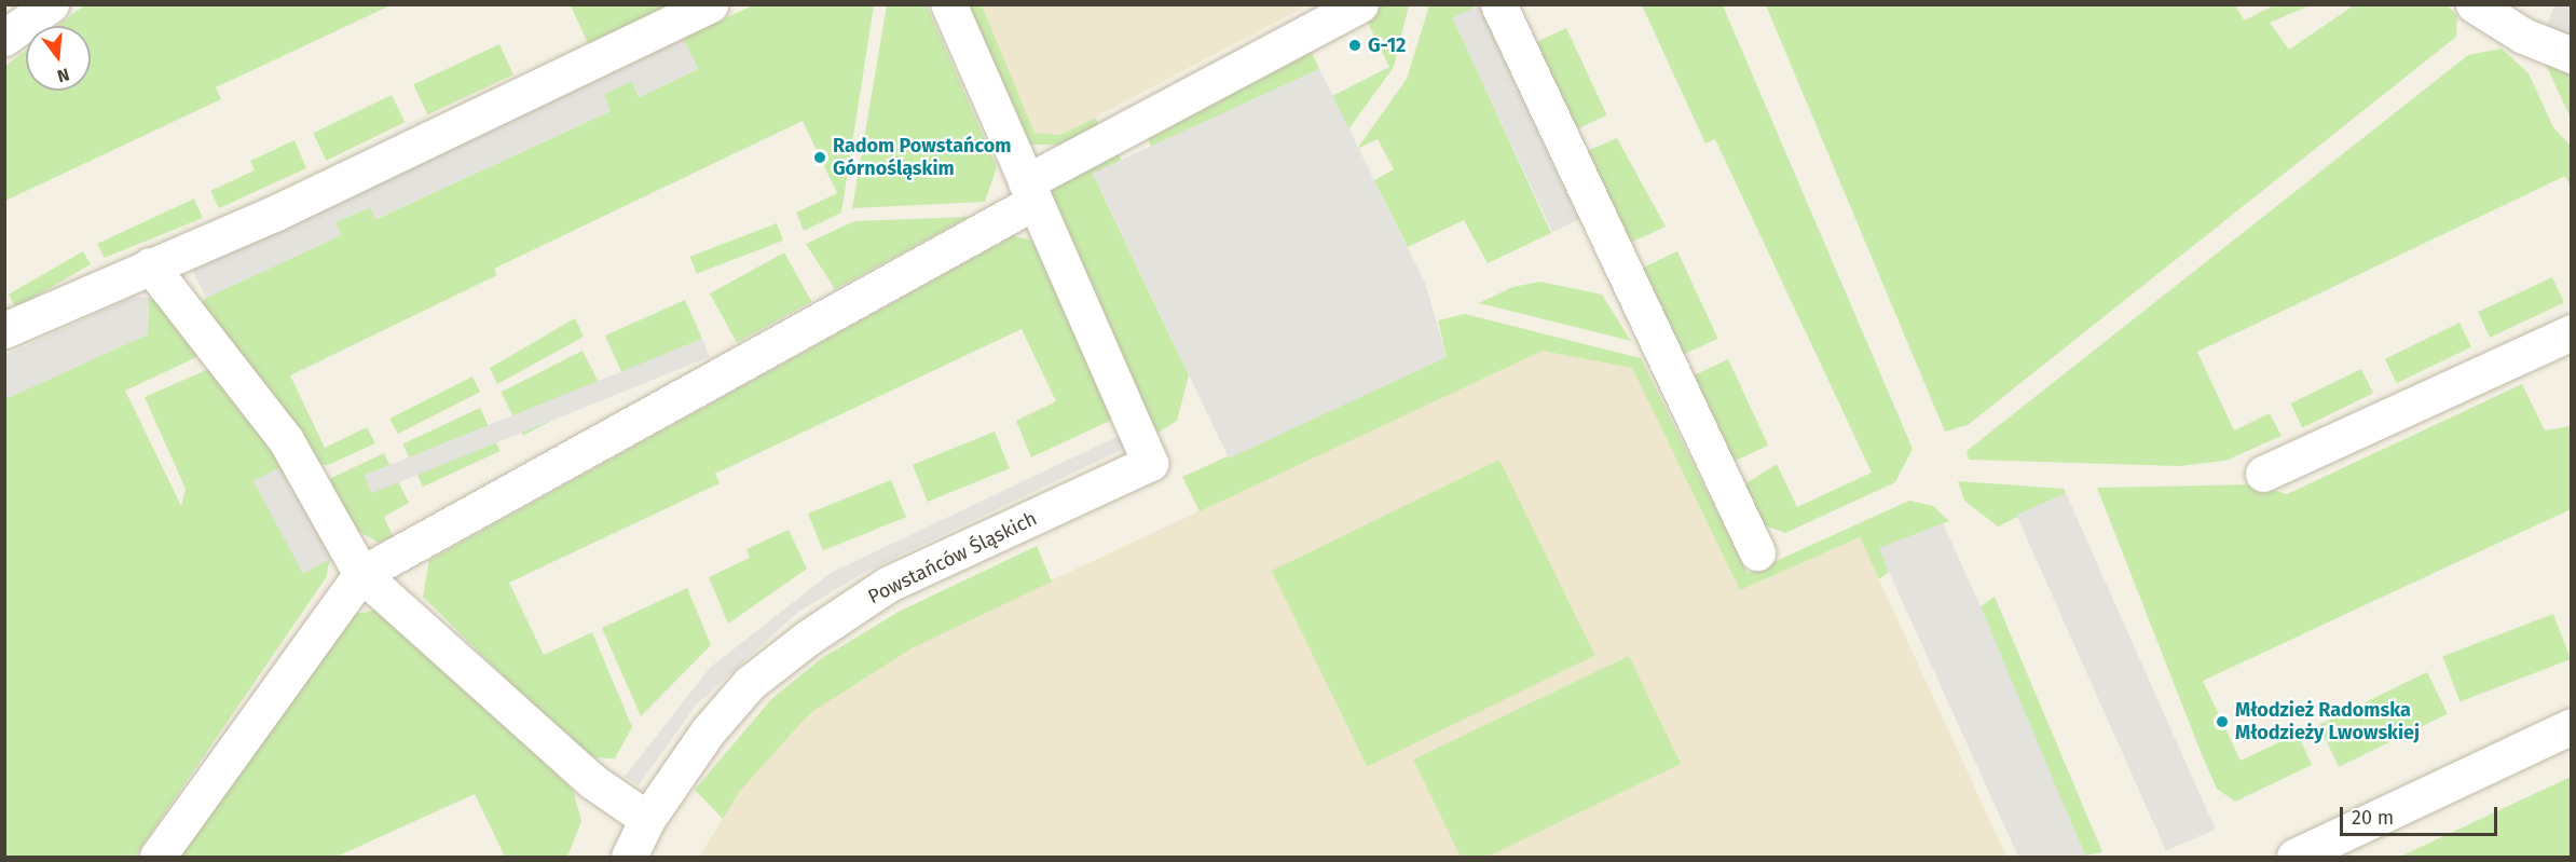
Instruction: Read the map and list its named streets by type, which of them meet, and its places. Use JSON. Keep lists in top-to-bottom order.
{
  "streets": {
    "street": ["Powstańców Śląskich"]
  },
  "places": ["G-12", "Radom Powstańcom Górnośląskim", "Młodzież Radomska Młodzieży Lwowskiej"],
  "scale_bar": "20 m",
  "north": "bottom"
}
